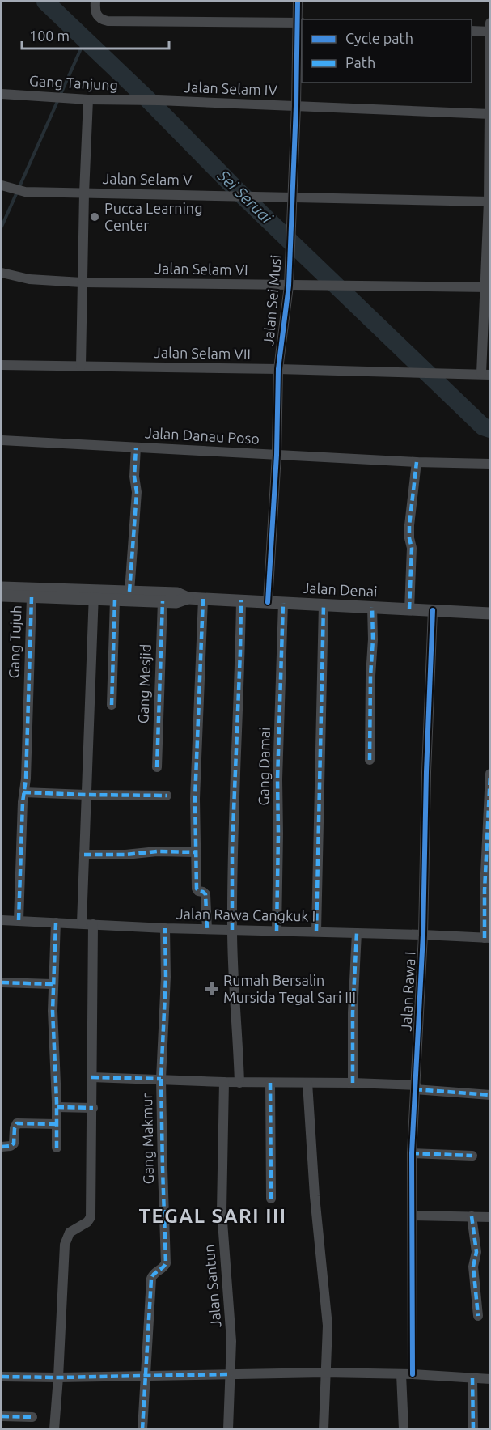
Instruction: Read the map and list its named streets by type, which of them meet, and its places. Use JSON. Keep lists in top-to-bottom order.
{
  "streets": {
    "main road": ["Jalan Denai"],
    "street": [
      "Gang Tanjung",
      "Jalan Selam IV",
      "Jalan Selam V",
      "Jalan Selam VI",
      "Jalan Sei Musi",
      "Jalan Selam VII",
      "Jalan Danau Poso",
      "Gang Tujuh",
      "Gang Mesjid",
      "Gang Damai",
      "Jalan Rawa Cangkuk I",
      "Jalan Rawa I",
      "Gang Makmur",
      "Jalan Santun"
    ]
  },
  "crossings": [
    ["Gang Tanjung", "Jalan Selam IV"],
    ["Jalan Selam IV", "Jalan Sei Musi"],
    ["Jalan Selam V", "Jalan Sei Musi"],
    ["Jalan Selam VI", "Jalan Sei Musi"],
    ["Jalan Sei Musi", "Jalan Selam VII"],
    ["Jalan Sei Musi", "Jalan Danau Poso"],
    ["Jalan Sei Musi", "Jalan Denai"],
    ["Jalan Denai", "Gang Tujuh"],
    ["Jalan Denai", "Gang Mesjid"],
    ["Jalan Denai", "Gang Damai"],
    ["Jalan Denai", "Jalan Rawa I"],
    ["Gang Tujuh", "Jalan Rawa Cangkuk I"],
    ["Gang Damai", "Jalan Rawa Cangkuk I"],
    ["Jalan Rawa Cangkuk I", "Jalan Rawa I"],
    ["Jalan Rawa Cangkuk I", "Gang Makmur"]
  ],
  "districts": ["TEGAL SARI III"],
  "water": ["Sei Seruai"],
  "places": {
    "other": ["Pucca Learning Center"],
    "health": ["Rumah Bersalin Mursida Tegal Sari III"]
  },
  "legend": ["Cycle path", "Path"],
  "scale_bar": "100 m"
}
